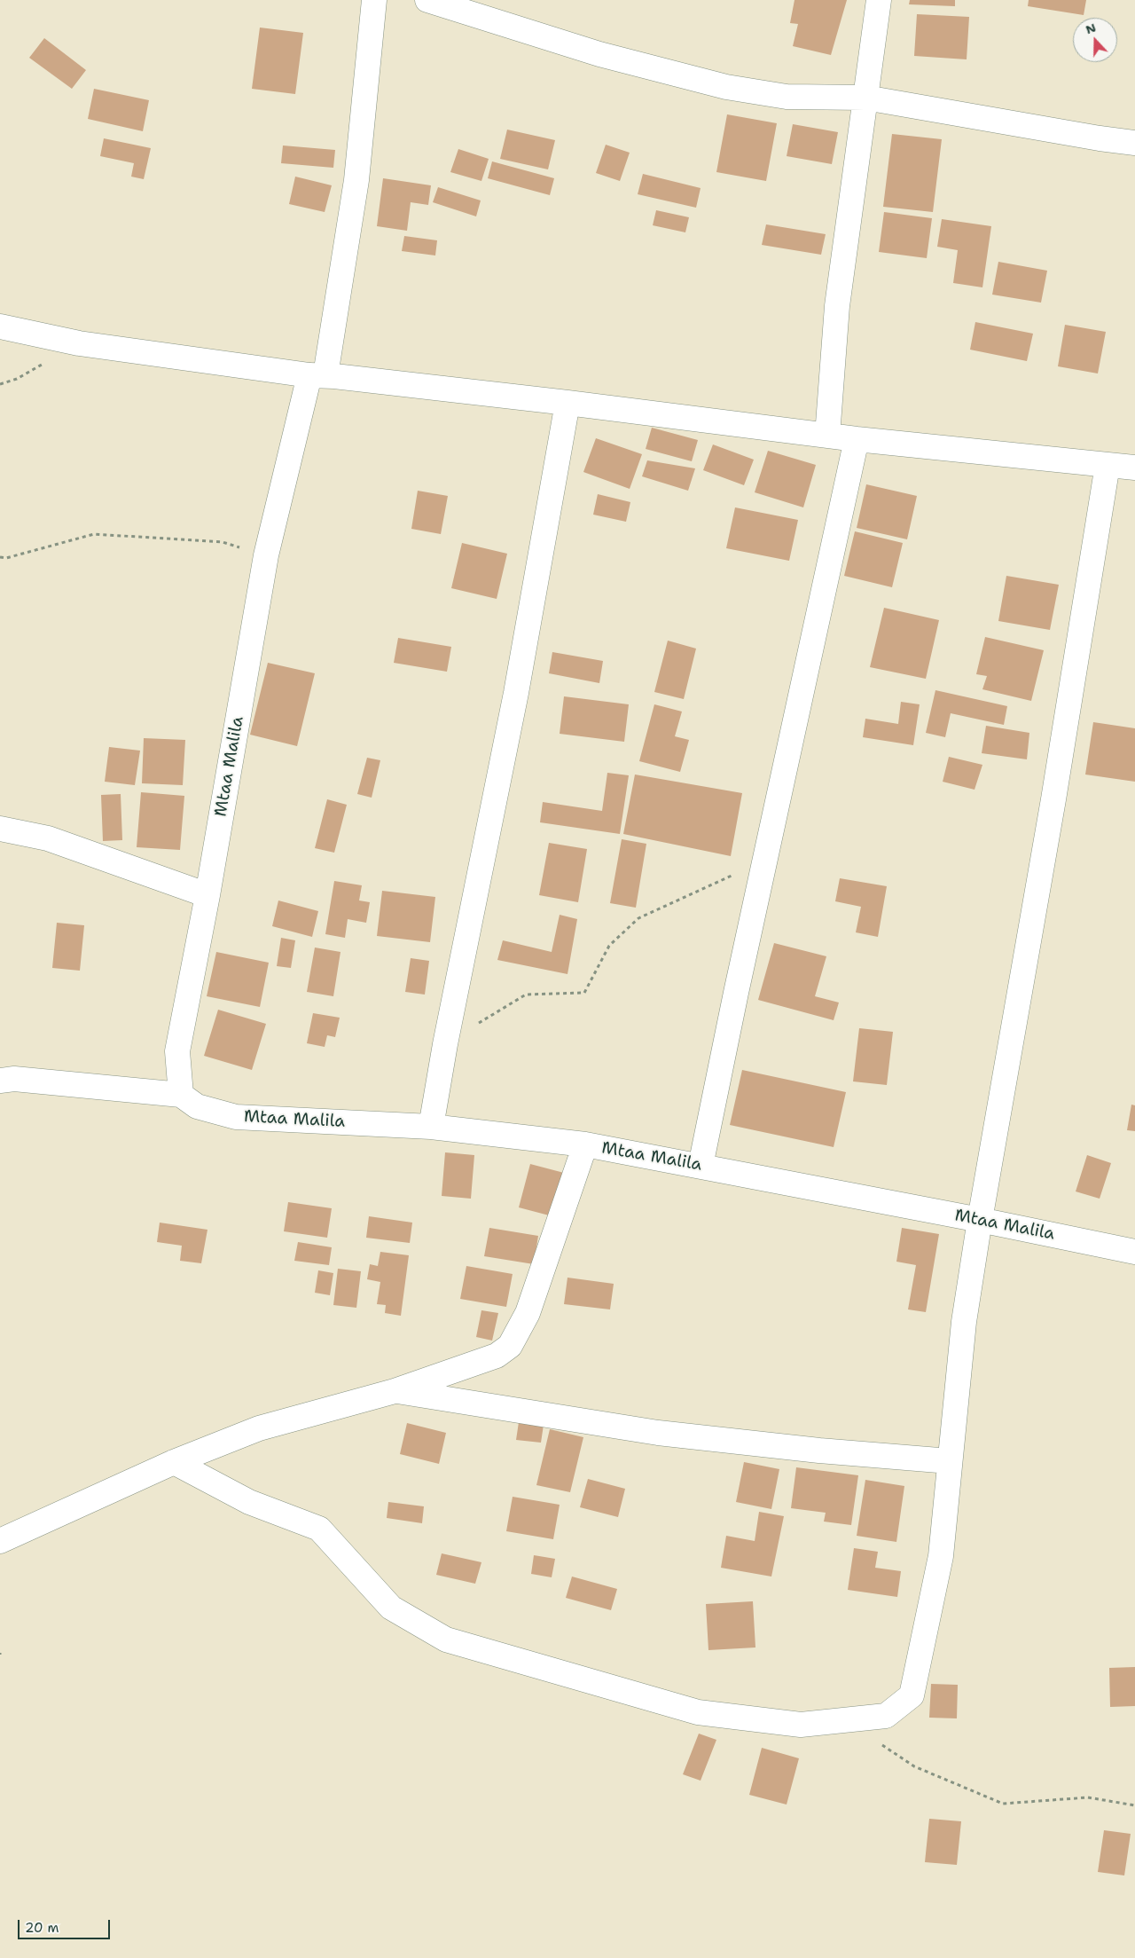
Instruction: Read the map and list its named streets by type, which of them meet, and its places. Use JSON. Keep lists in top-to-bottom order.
{
  "streets": {
    "street": ["Mtaa Malila"]
  },
  "scale_bar": "20 m",
  "north": "top"
}
